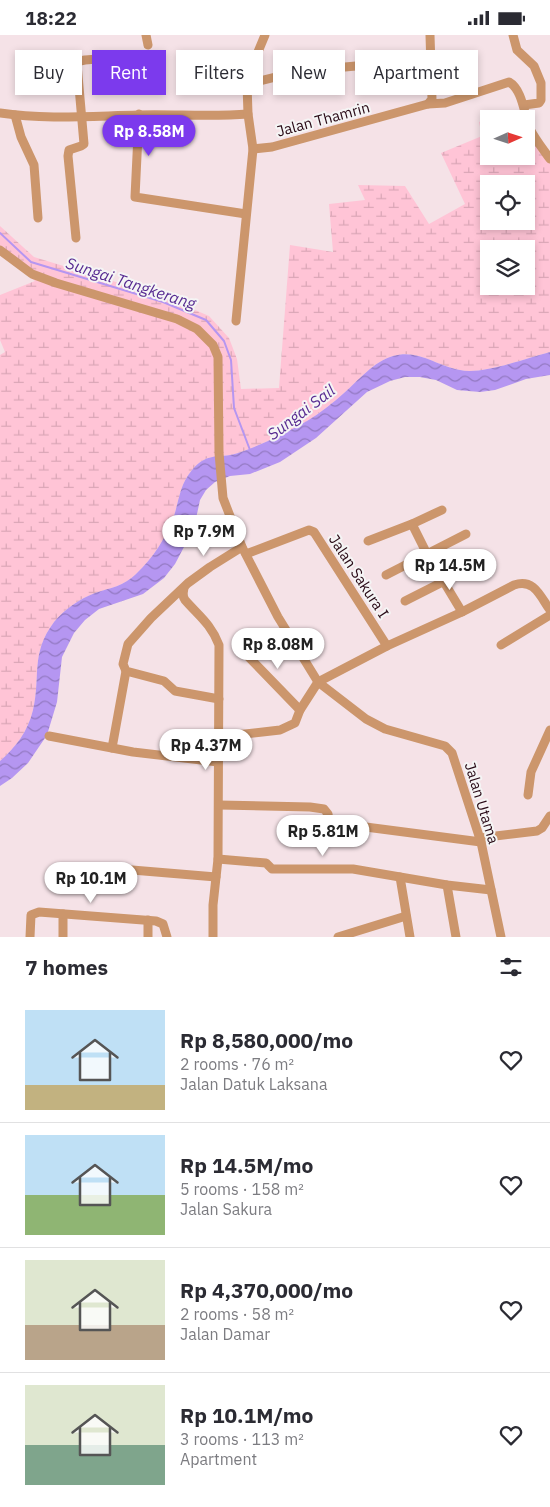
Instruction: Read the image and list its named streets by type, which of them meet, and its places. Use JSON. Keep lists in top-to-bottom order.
{
  "streets": {
    "street": ["Jalan Thamrin", "Jalan Sakura I", "Jalan Utama"]
  },
  "crossings": [
    ["Jalan Sakura I", "Jalan Utama"]
  ],
  "water": ["Sungai Tangkerang", "Sungai Sail"],
  "north": "right",
  "page": {
    "status": "18:22",
    "chip": [
      "Buy",
      "Rent",
      "Filters",
      "New",
      "Apartment"
    ],
    "price": [
      "Rp 8.58M",
      "Rp 7.9M",
      "Rp 14.5M",
      "Rp 8.08M",
      "Rp 4.37M",
      "Rp 5.81M",
      "Rp 10.1M"
    ],
    "heading": "7 homes",
    "list": [
      {
        "name": "Rp 8,580,000/mo",
        "note": "2 rooms · 76 m² · Jalan Datuk Laksana"
      },
      {
        "name": "Rp 14.5M/mo",
        "note": "5 rooms · 158 m² · Jalan Sakura"
      },
      {
        "name": "Rp 4,370,000/mo",
        "note": "2 rooms · 58 m² · Jalan Damar"
      },
      {
        "name": "Rp 10.1M/mo",
        "note": "3 rooms · 113 m² · Apartment"
      }
    ]
  }
}
